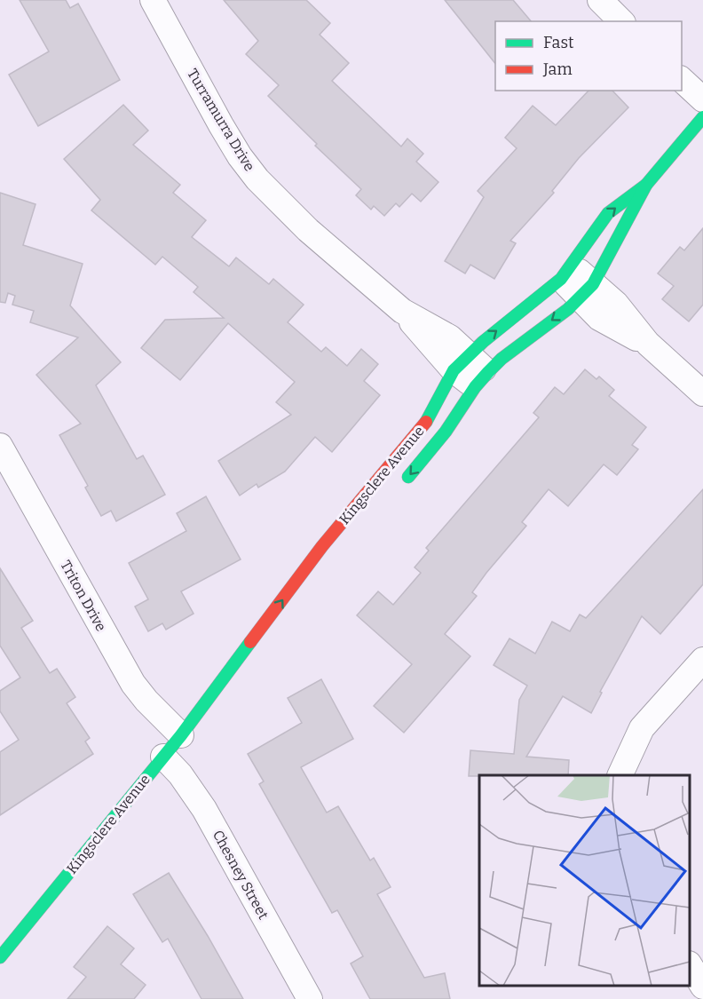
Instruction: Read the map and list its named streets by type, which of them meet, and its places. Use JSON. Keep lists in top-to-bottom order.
{
  "streets": {
    "main road": ["Kingsclere Avenue"],
    "street": ["Turramurra Drive", "Triton Drive", "Chesney Street"]
  },
  "crossings": [
    ["Turramurra Drive", "Kingsclere Avenue"],
    ["Kingsclere Avenue", "Triton Drive"],
    ["Kingsclere Avenue", "Chesney Street"]
  ],
  "legend": ["Fast", "Jam"]
}
